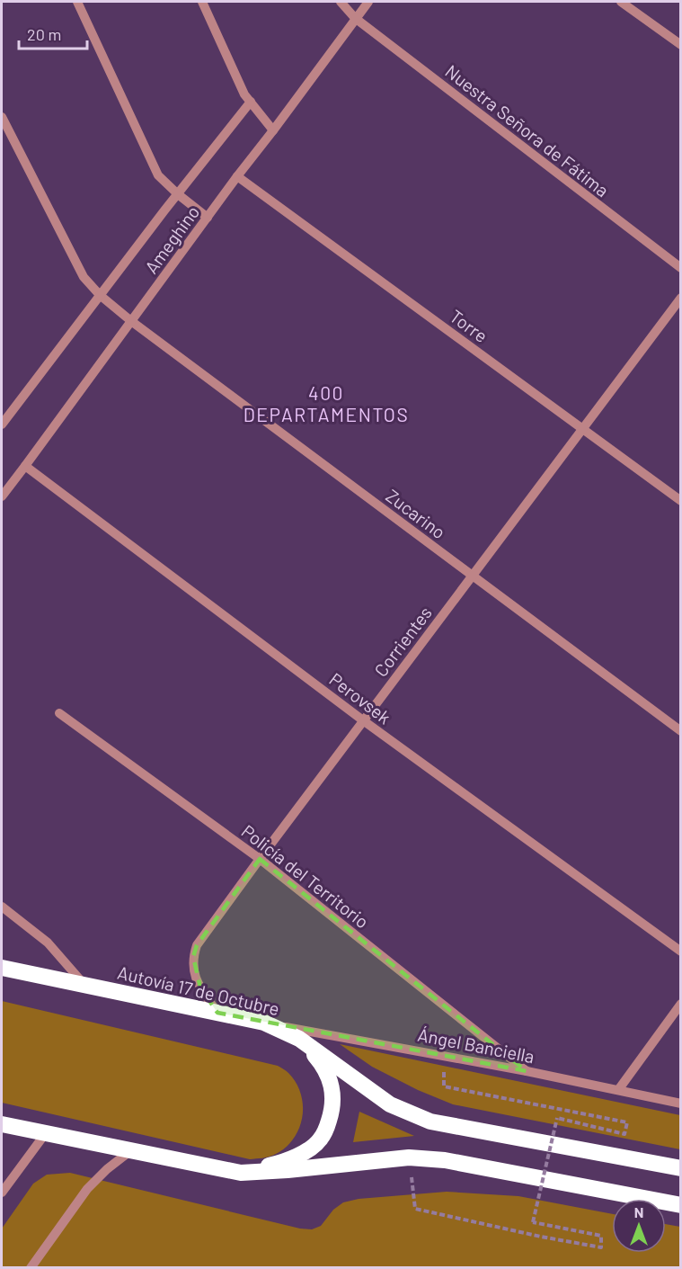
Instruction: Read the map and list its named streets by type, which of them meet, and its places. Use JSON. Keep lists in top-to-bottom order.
{
  "streets": {
    "highway": ["Autovía 17 de Octubre"],
    "street": [
      "Nuestra Señora de Fátima",
      "Ameghino",
      "Torre",
      "Zucarino",
      "Corrientes",
      "Perovsek",
      "Policía del Territorio",
      "Ángel Banciella"
    ]
  },
  "crossings": [
    ["Nuestra Señora de Fátima", "Ameghino"],
    ["Ameghino", "Torre"],
    ["Ameghino", "Zucarino"],
    ["Ameghino", "Perovsek"],
    ["Torre", "Corrientes"],
    ["Zucarino", "Corrientes"],
    ["Corrientes", "Perovsek"],
    ["Corrientes", "Policía del Territorio"],
    ["Corrientes", "Autovía 17 de Octubre"],
    ["Policía del Territorio", "Ángel Banciella"],
    ["Autovía 17 de Octubre", "Ángel Banciella"]
  ],
  "districts": ["400 DEPARTAMENTOS"],
  "scale_bar": "20 m",
  "north": "top"
}
